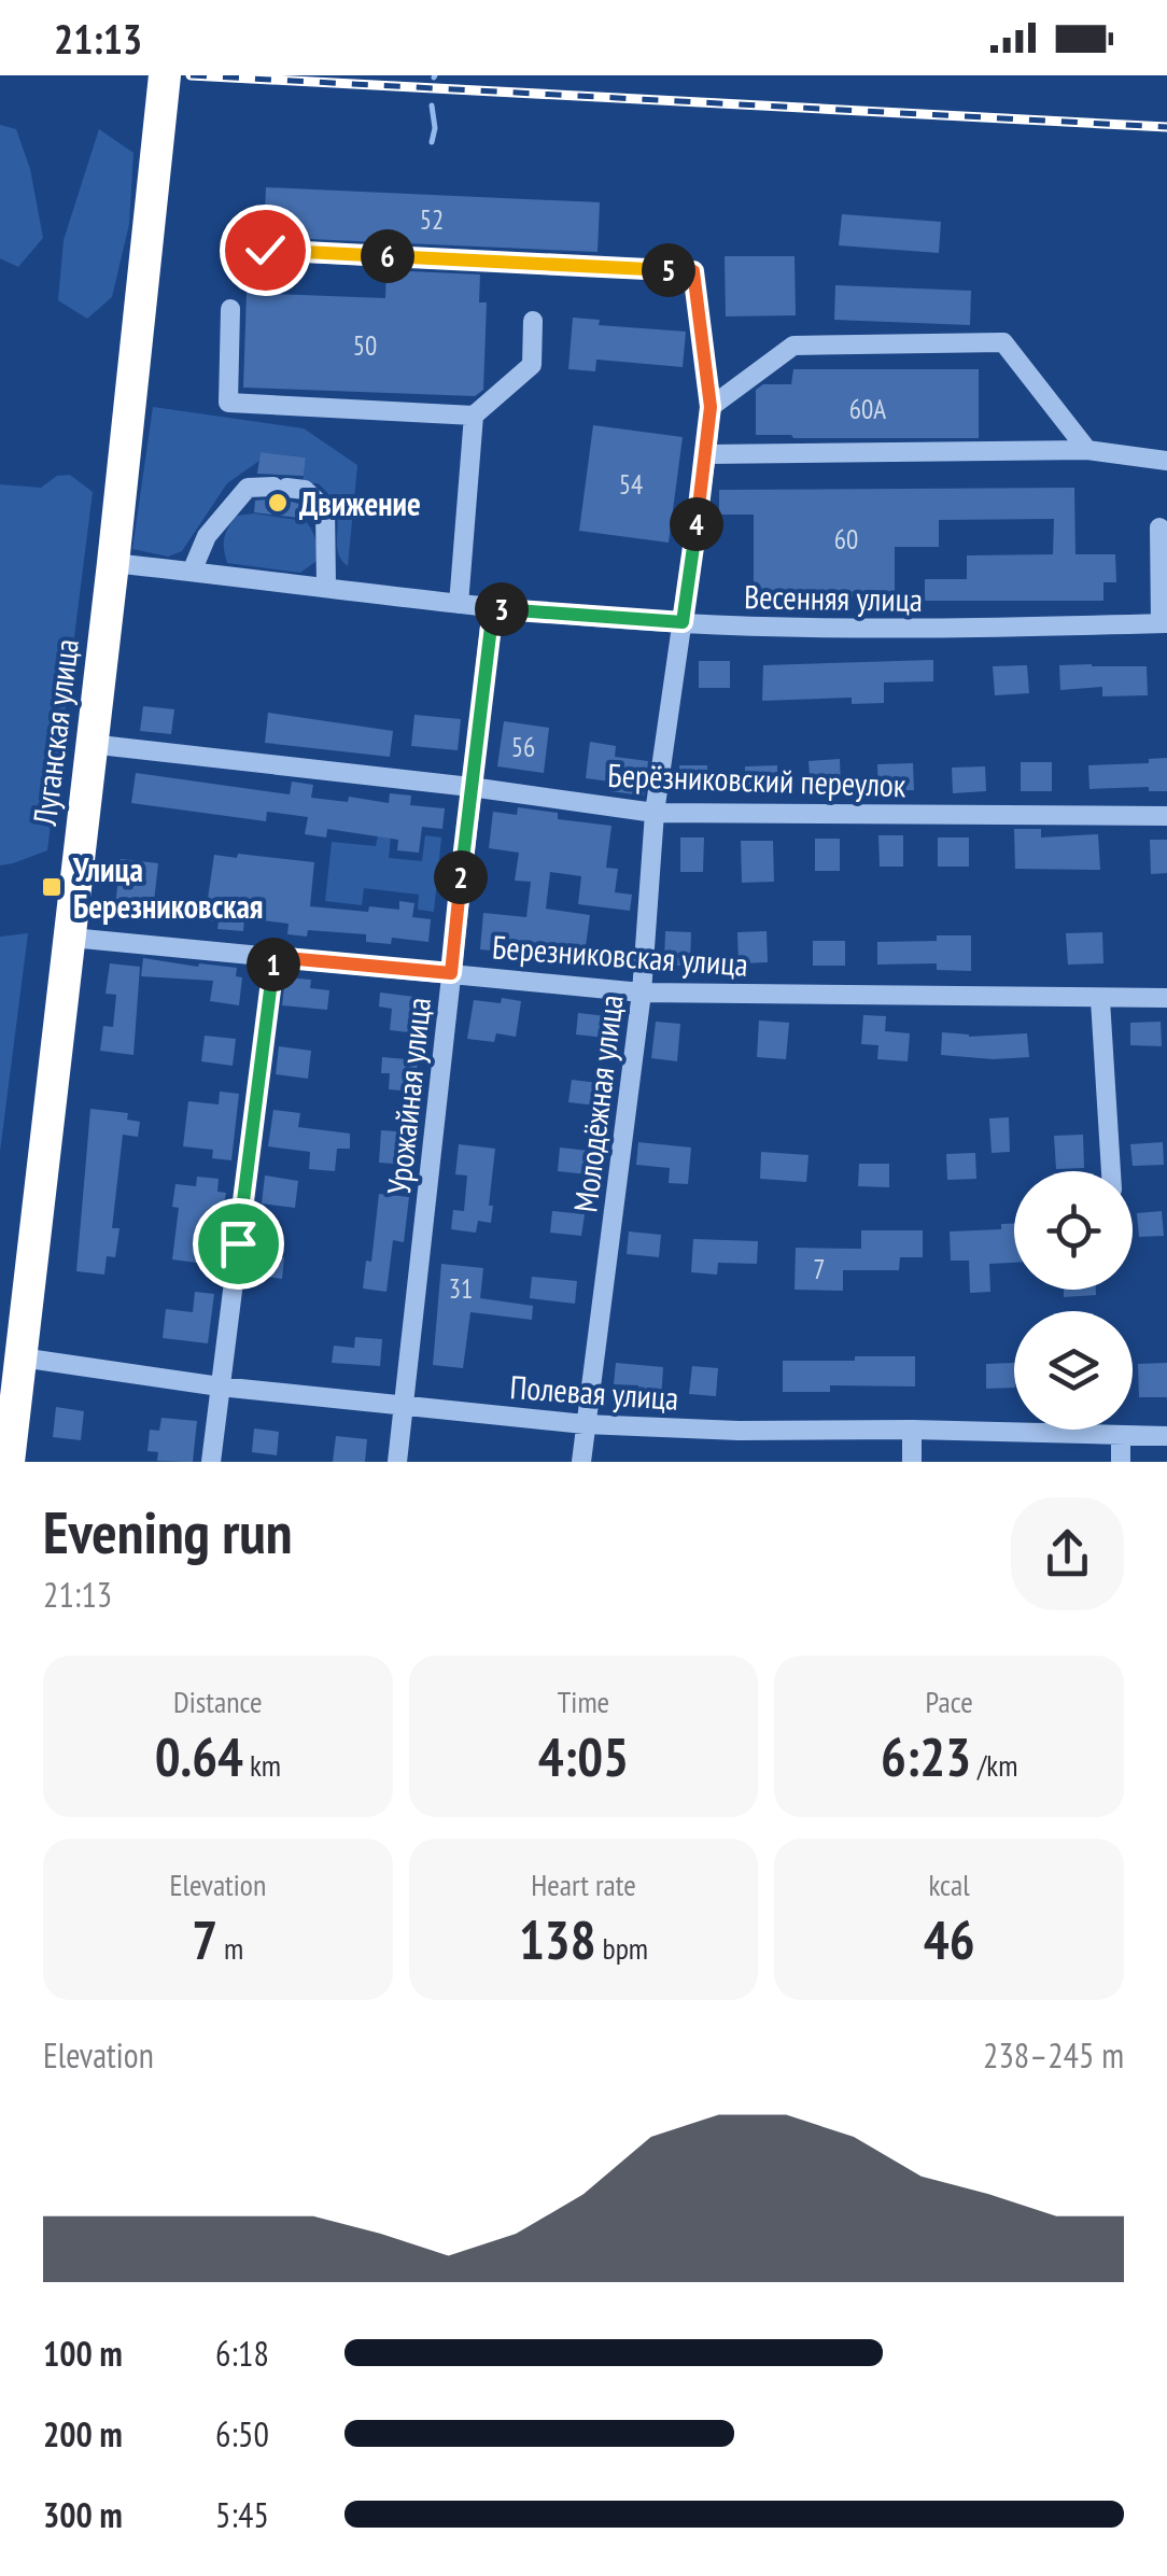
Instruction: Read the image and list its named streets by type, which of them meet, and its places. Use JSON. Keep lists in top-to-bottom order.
{
  "streets": {
    "highway": ["Луганская улица"],
    "street": [
      "Весенняя улица",
      "Берёзниковский переулок",
      "Березниковская улица",
      "Урожайная улица",
      "Молодёжная улица",
      "Полевая улица"
    ]
  },
  "crossings": [
    ["Весенняя улица", "Луганская улица"],
    ["Весенняя улица", "Урожайная улица"],
    ["Весенняя улица", "Молодёжная улица"],
    ["Луганская улица", "Берёзниковский переулок"],
    ["Луганская улица", "Березниковская улица"],
    ["Луганская улица", "Полевая улица"],
    ["Берёзниковский переулок", "Урожайная улица"],
    ["Берёзниковский переулок", "Молодёжная улица"],
    ["Березниковская улица", "Урожайная улица"],
    ["Березниковская улица", "Молодёжная улица"],
    ["Урожайная улица", "Полевая улица"],
    ["Молодёжная улица", "Полевая улица"]
  ],
  "places": {
    "other": ["Движение"],
    "transit": ["Улица Березниковская"]
  },
  "house_numbers": [
    "52",
    "50",
    "60А",
    "54",
    "60",
    "56",
    "7",
    "31"
  ],
  "page": {
    "status": "21:13",
    "pins": [
      "6",
      "5",
      "4",
      "3",
      "2",
      "1"
    ],
    "heading": ["Evening run", "21:13"],
    "stats": [
      ["Distance", "0.64 km"],
      ["Time", "4:05"],
      ["Pace", "6:23 /km"],
      ["Elevation", "7 m"],
      ["Heart rate", "138 bpm"],
      ["kcal", "46"]
    ],
    "chart": ["Elevation", "238–245 m"],
    "list": [
      {
        "name": "100 m",
        "note": "6:18"
      },
      {
        "name": "200 m",
        "note": "6:50"
      },
      {
        "name": "300 m",
        "note": "5:45"
      }
    ]
  }
}
